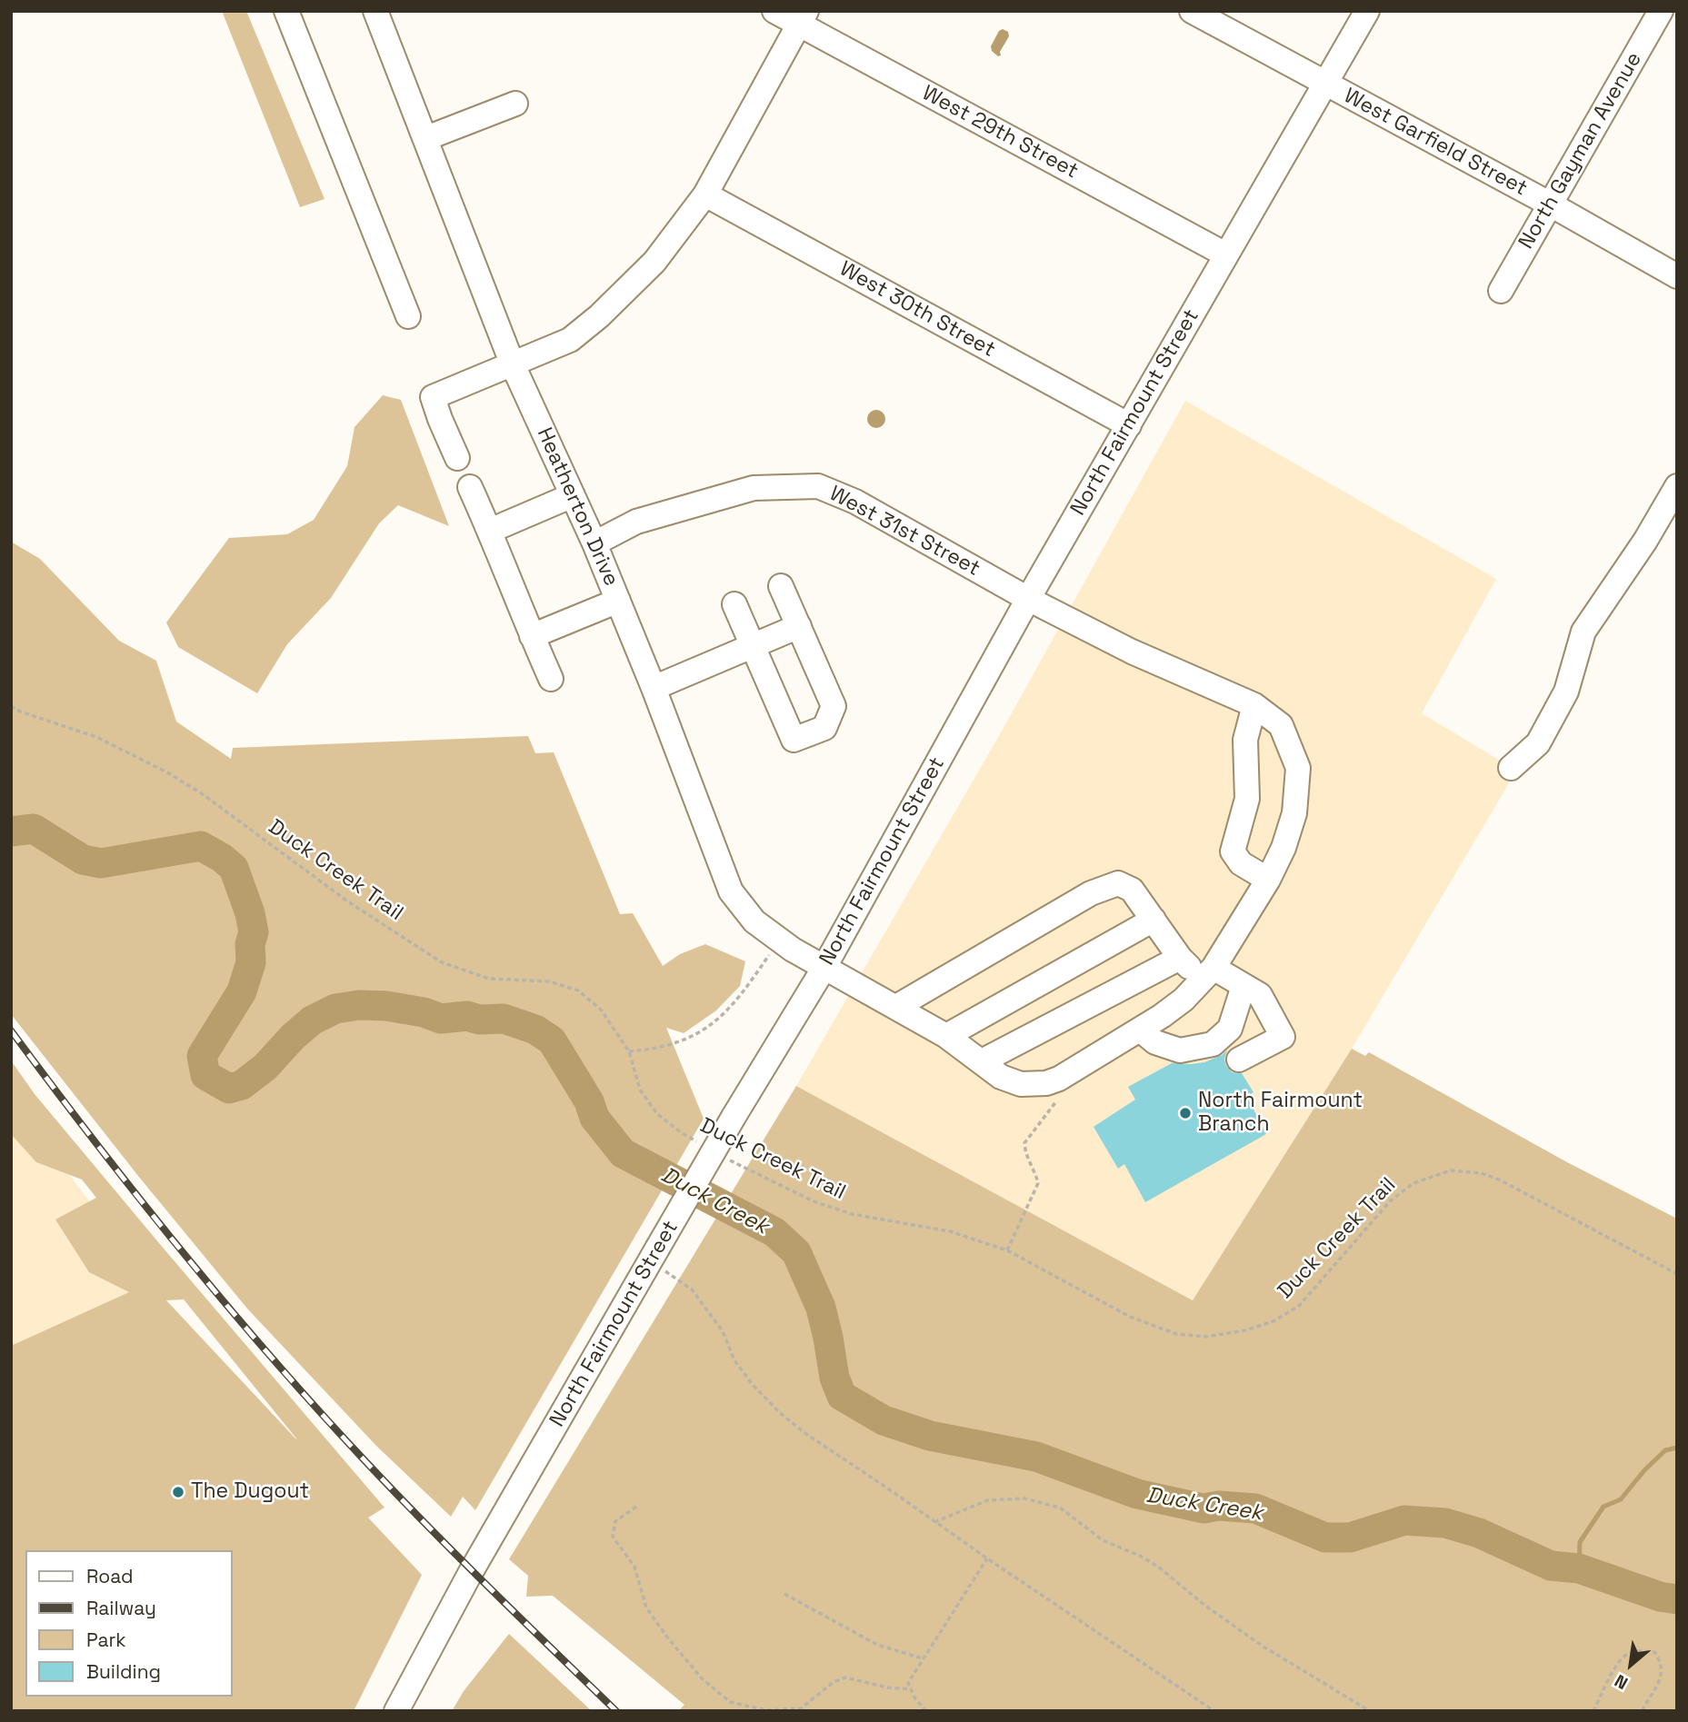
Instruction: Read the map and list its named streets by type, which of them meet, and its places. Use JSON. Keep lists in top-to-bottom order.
{
  "streets": {
    "street": [
      "West 29th Street",
      "West Garfield Street",
      "North Gayman Avenue",
      "West 30th Street",
      "North Fairmount Street",
      "Heatherton Drive",
      "West 31st Street"
    ],
    "path": ["Duck Creek Trail"]
  },
  "crossings": [
    ["West 29th Street", "North Fairmount Street"],
    ["West Garfield Street", "North Gayman Avenue"],
    ["West Garfield Street", "North Fairmount Street"],
    ["West 30th Street", "North Fairmount Street"],
    ["North Fairmount Street", "Heatherton Drive"],
    ["North Fairmount Street", "West 31st Street"],
    ["Heatherton Drive", "West 31st Street"]
  ],
  "water": ["Duck Creek"],
  "places": ["North Fairmount Branch", "The Dugout"],
  "legend": [
    "Road",
    "Railway",
    "Park",
    "Building"
  ],
  "north": "bottom left"
}
